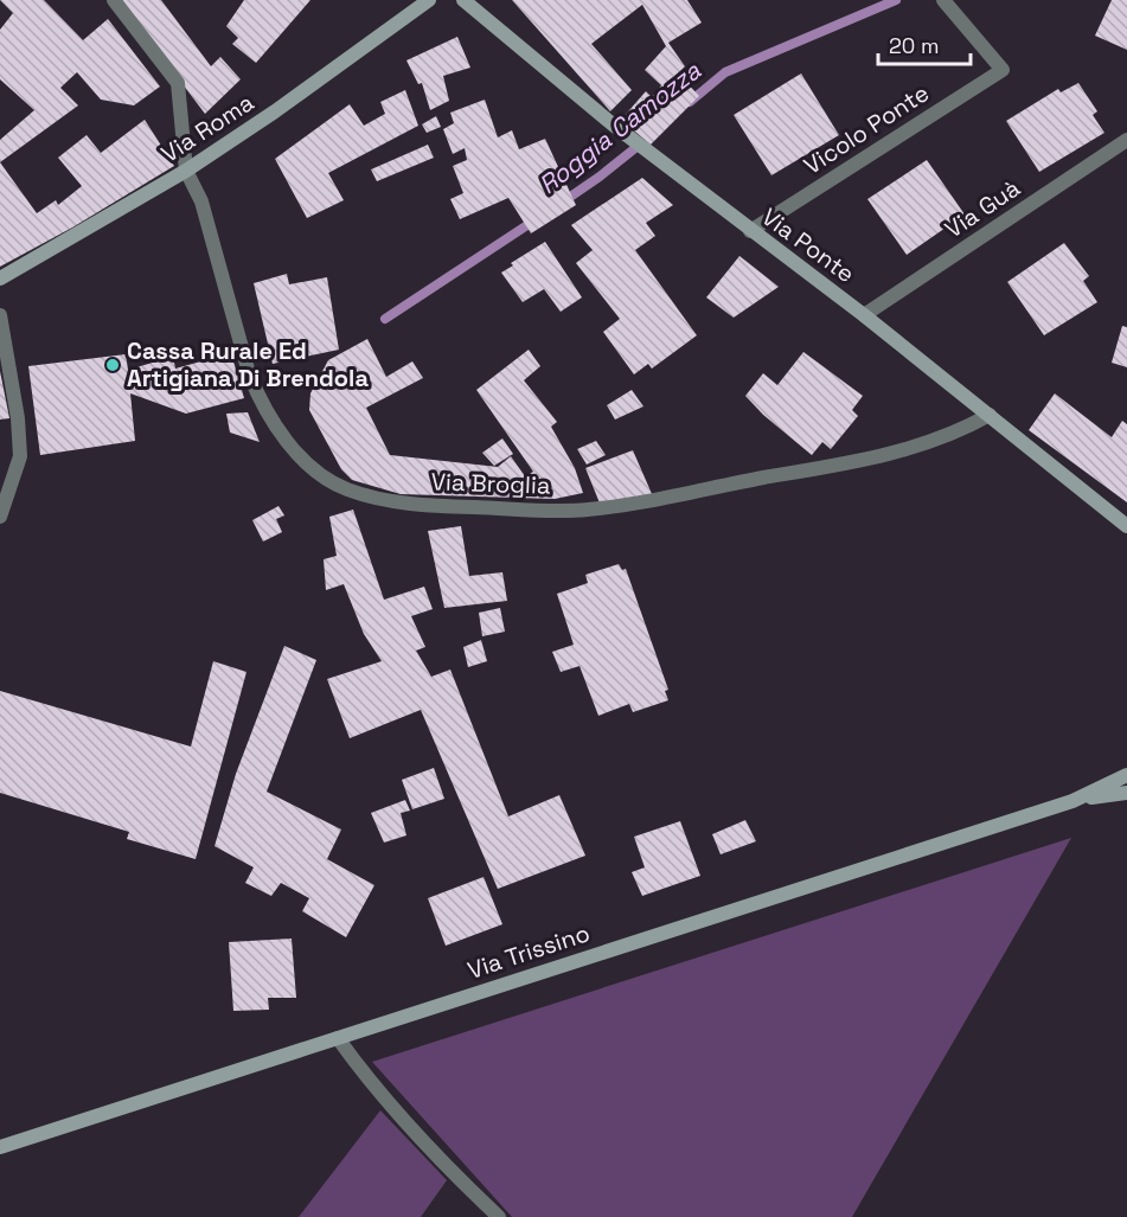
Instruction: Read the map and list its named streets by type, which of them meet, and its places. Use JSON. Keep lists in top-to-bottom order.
{
  "streets": {
    "street": [
      "Via Roma",
      "Vicolo Ponte",
      "Via Guà",
      "Via Ponte",
      "Via Broglia",
      "Via Trissino"
    ]
  },
  "crossings": [
    ["Via Roma", "Via Broglia"],
    ["Vicolo Ponte", "Via Ponte"],
    ["Via Guà", "Via Ponte"],
    ["Via Ponte", "Via Broglia"]
  ],
  "water": ["Roggia Camozza"],
  "places": ["Cassa Rurale Ed Artigiana Di Brendola"],
  "scale_bar": "20 m"
}
